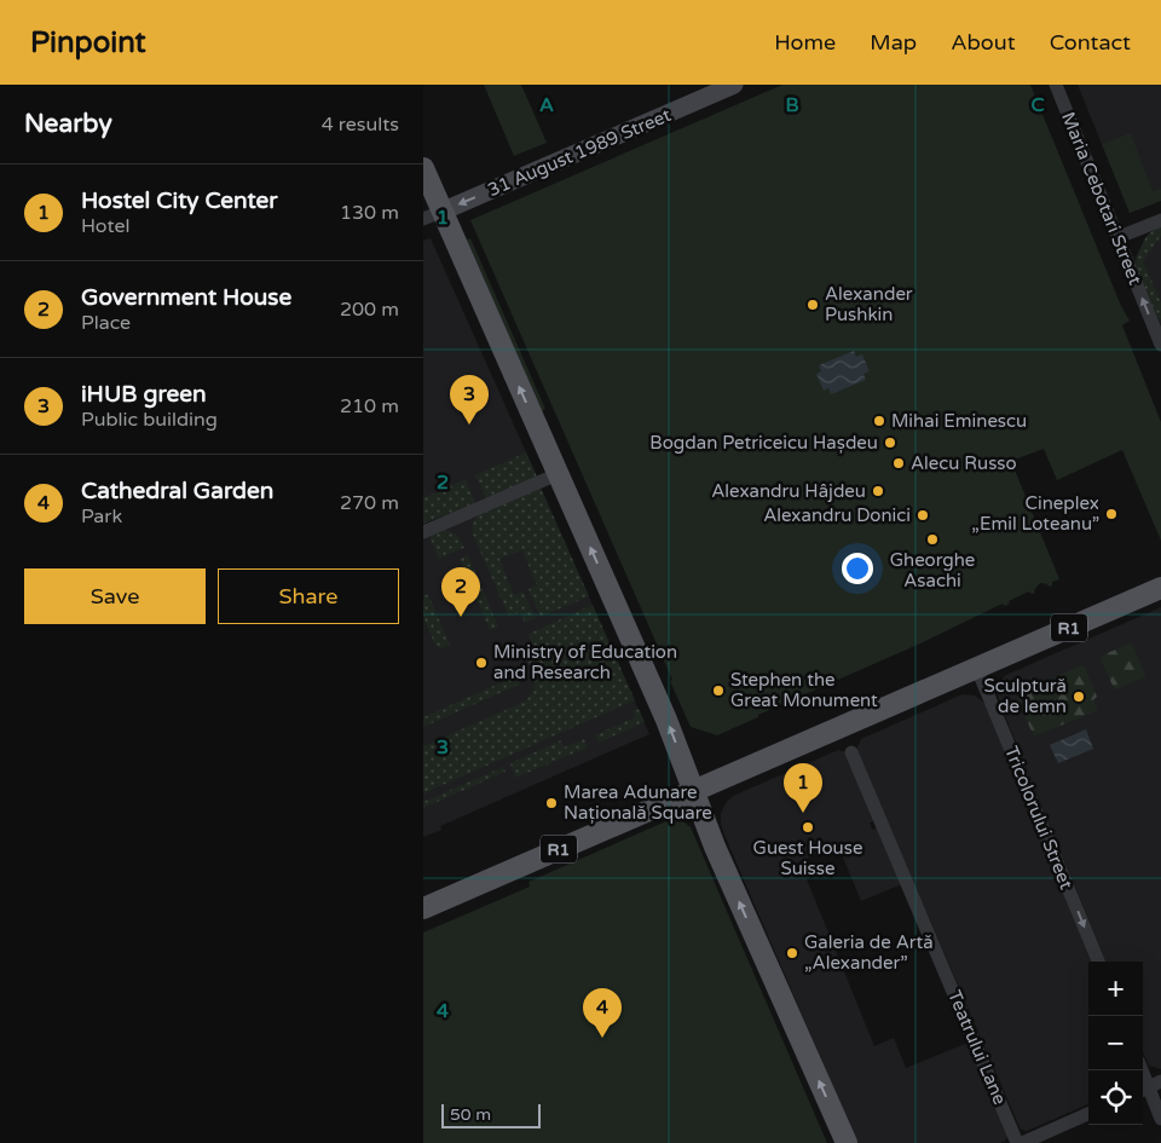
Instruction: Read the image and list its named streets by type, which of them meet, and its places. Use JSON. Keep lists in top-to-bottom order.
{
  "streets": {
    "main road": ["R1"],
    "street": [
      "31 August 1989 Street",
      "Maria Cebotari Street",
      "Tricolorului Street",
      "Teatrului Lane"
    ]
  },
  "crossings": [
    ["R1", "Tricolorului Street"]
  ],
  "one_way": ["31 August 1989 Street", "Maria Cebotari Street", "Tricolorului Street"],
  "places": [
    "Alexander Pushkin",
    "Mihai Eminescu",
    "Bogdan Petriceicu Hașdeu",
    "Alecu Russo",
    "Alexandru Hâjdeu",
    "Cineplex „Emil Loteanu”",
    "Alexandru Donici",
    "Gheorghe Asachi",
    "Ministry of Education and Research",
    "Stephen the Great Monument",
    "Sculptură de lemn",
    "Marea Adunare Națională Square",
    "Guest House Suisse",
    "Galeria de Artă „Alexander”"
  ],
  "scale_bar": "50 m",
  "page": {
    "header": "Pinpoint",
    "nav": [
      "Home",
      "Map",
      "About",
      "Contact"
    ],
    "heading": ["Nearby", "4 results"],
    "list": [
      {
        "mark": "1",
        "name": "Hostel City Center",
        "note": "Hotel",
        "value": "130 m"
      },
      {
        "mark": "2",
        "name": "Government House",
        "note": "Place",
        "value": "200 m"
      },
      {
        "mark": "3",
        "name": "iHUB green",
        "note": "Public building",
        "value": "210 m"
      },
      {
        "mark": "4",
        "name": "Cathedral Garden",
        "note": "Park",
        "value": "270 m"
      }
    ],
    "pins": [
      "3",
      "2",
      "1",
      "4"
    ],
    "buttons": ["Save", "Share"],
    "map_buttons": ["+", "−"],
    "scale": "50 m"
  },
  "grid": {
    "columns": ["A", "B", "C"],
    "rows": [
      "1",
      "2",
      "3",
      "4"
    ]
  }
}
